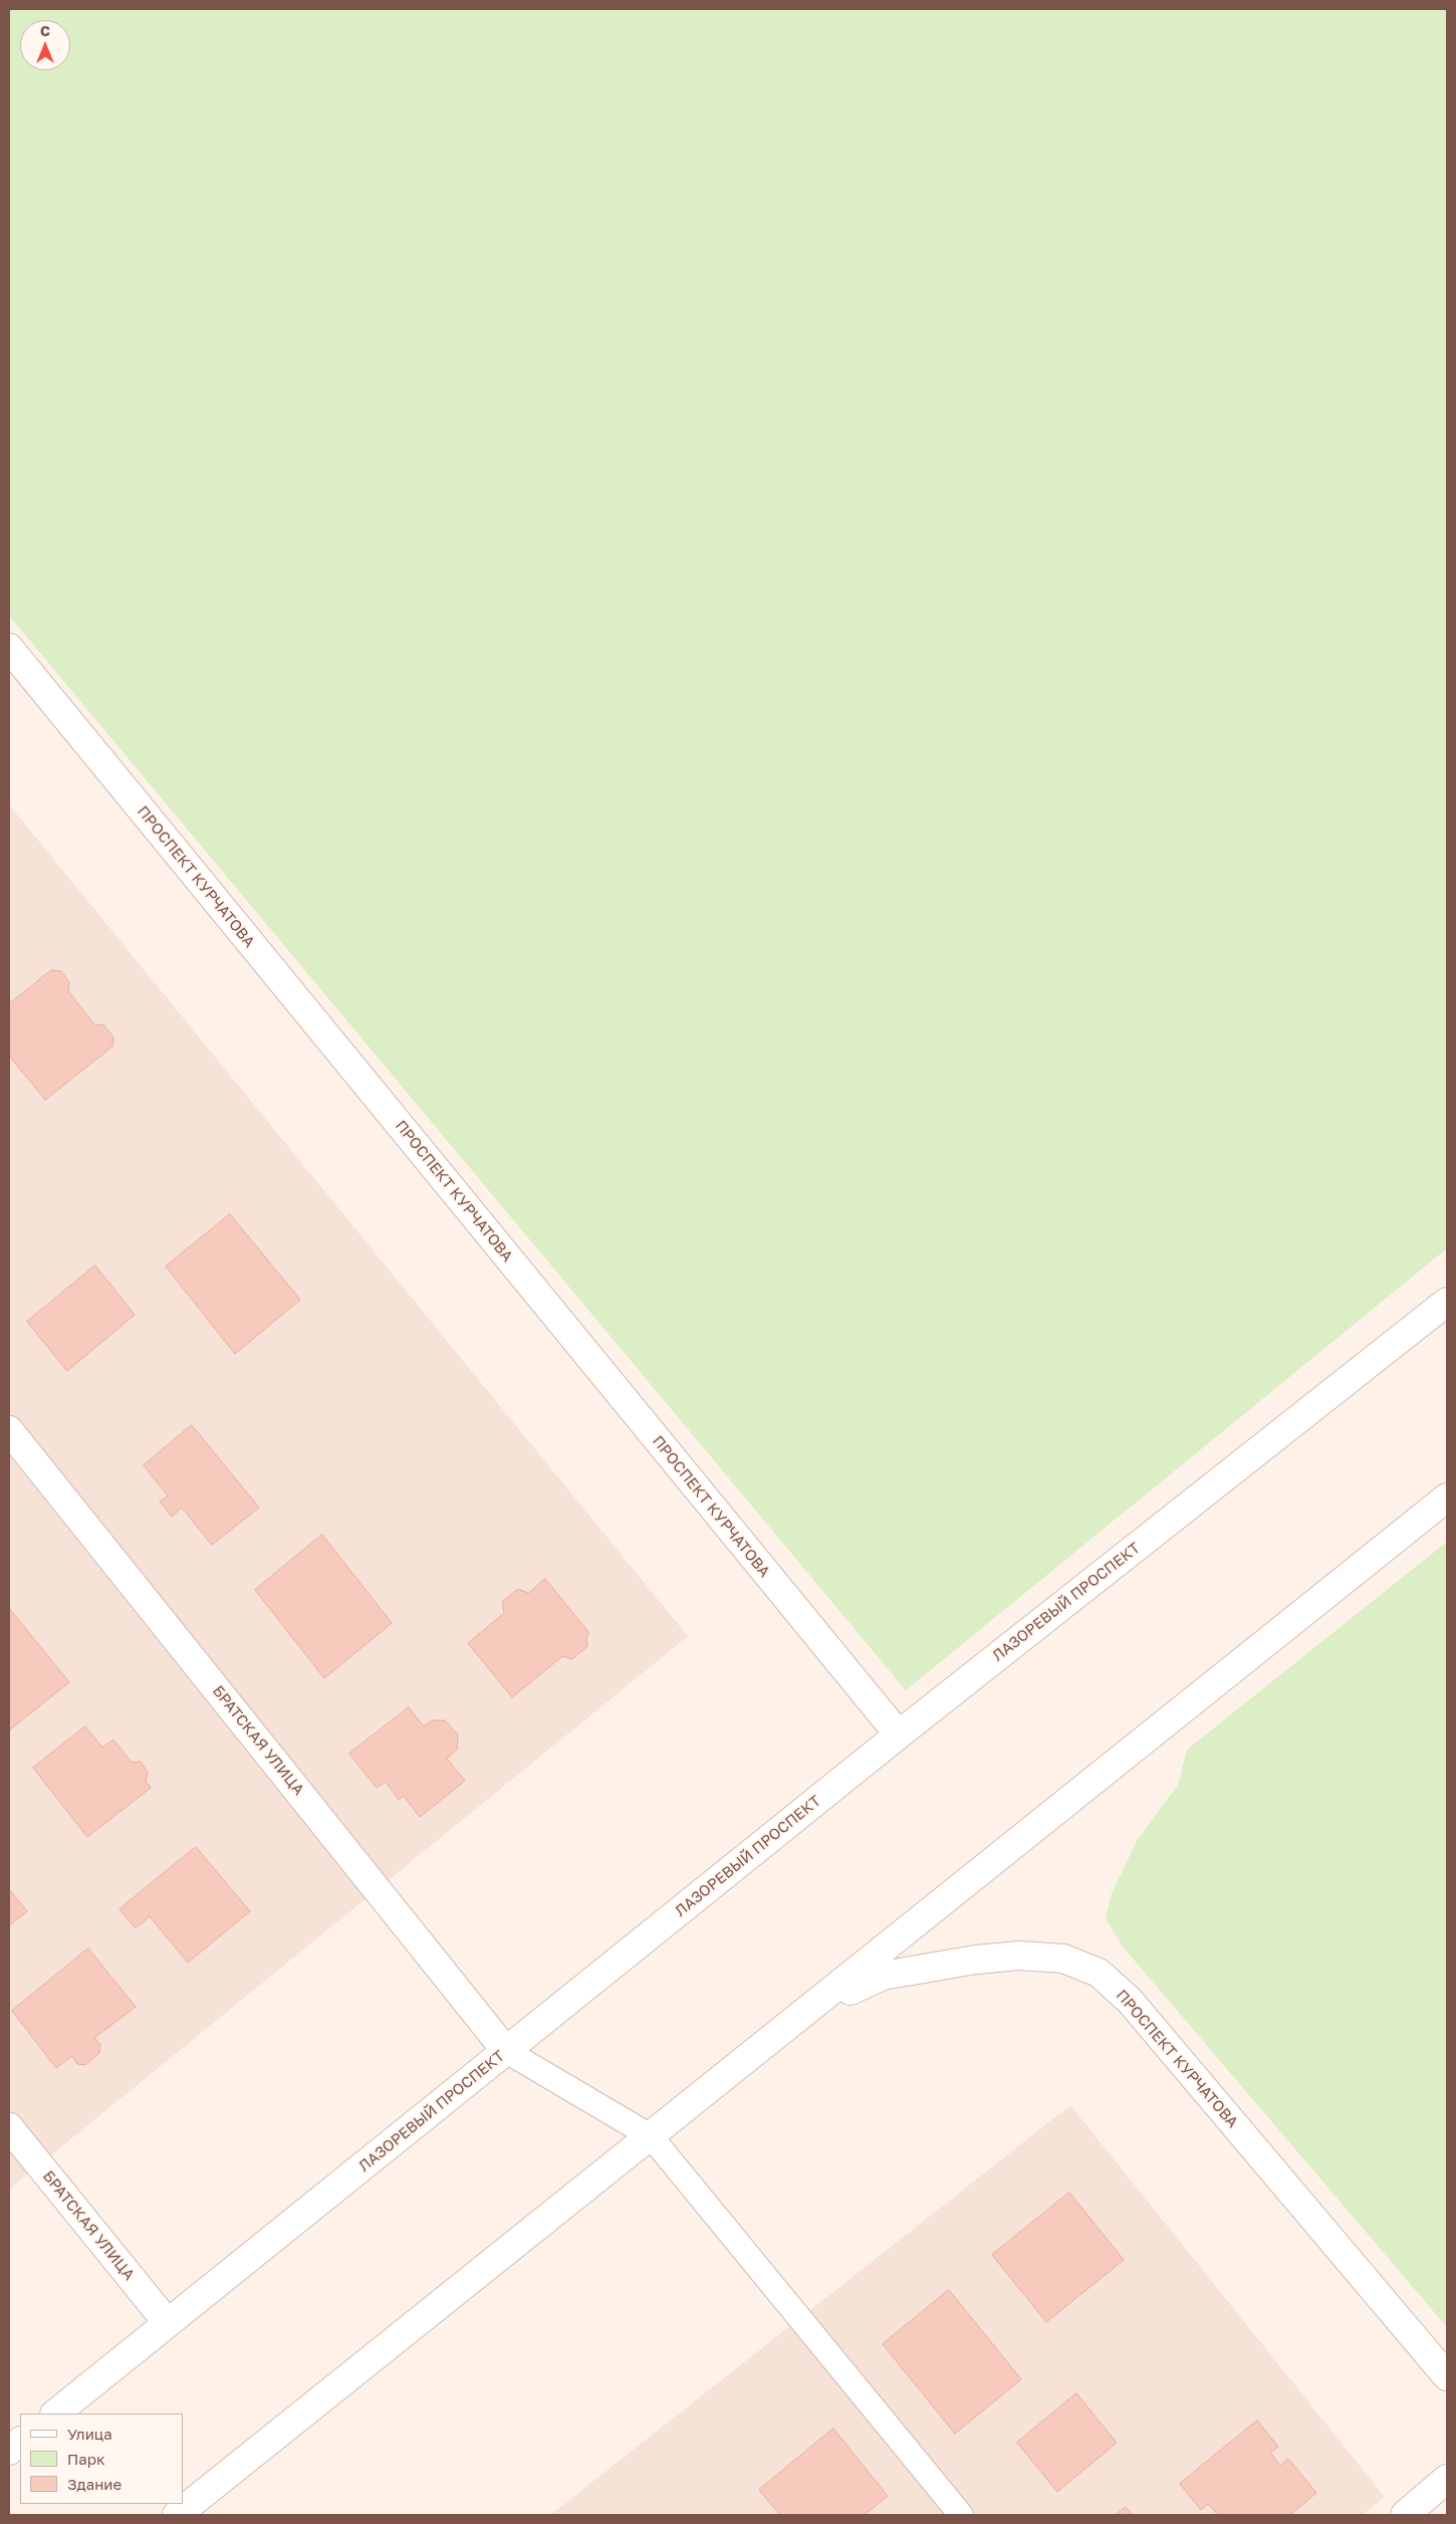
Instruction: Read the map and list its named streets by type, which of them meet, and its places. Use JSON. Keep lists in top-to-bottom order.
{
  "streets": {
    "street": ["ПРОСПЕКТ КУРЧАТОВА", "ЛАЗОРЕВЫЙ ПРОСПЕКТ", "БРАТСКАЯ УЛИЦА"]
  },
  "crossings": [
    ["ПРОСПЕКТ КУРЧАТОВА", "ЛАЗОРЕВЫЙ ПРОСПЕКТ"],
    ["ЛАЗОРЕВЫЙ ПРОСПЕКТ", "БРАТСКАЯ УЛИЦА"]
  ],
  "legend": ["Улица", "Парк", "Здание"],
  "north": "top"
}
